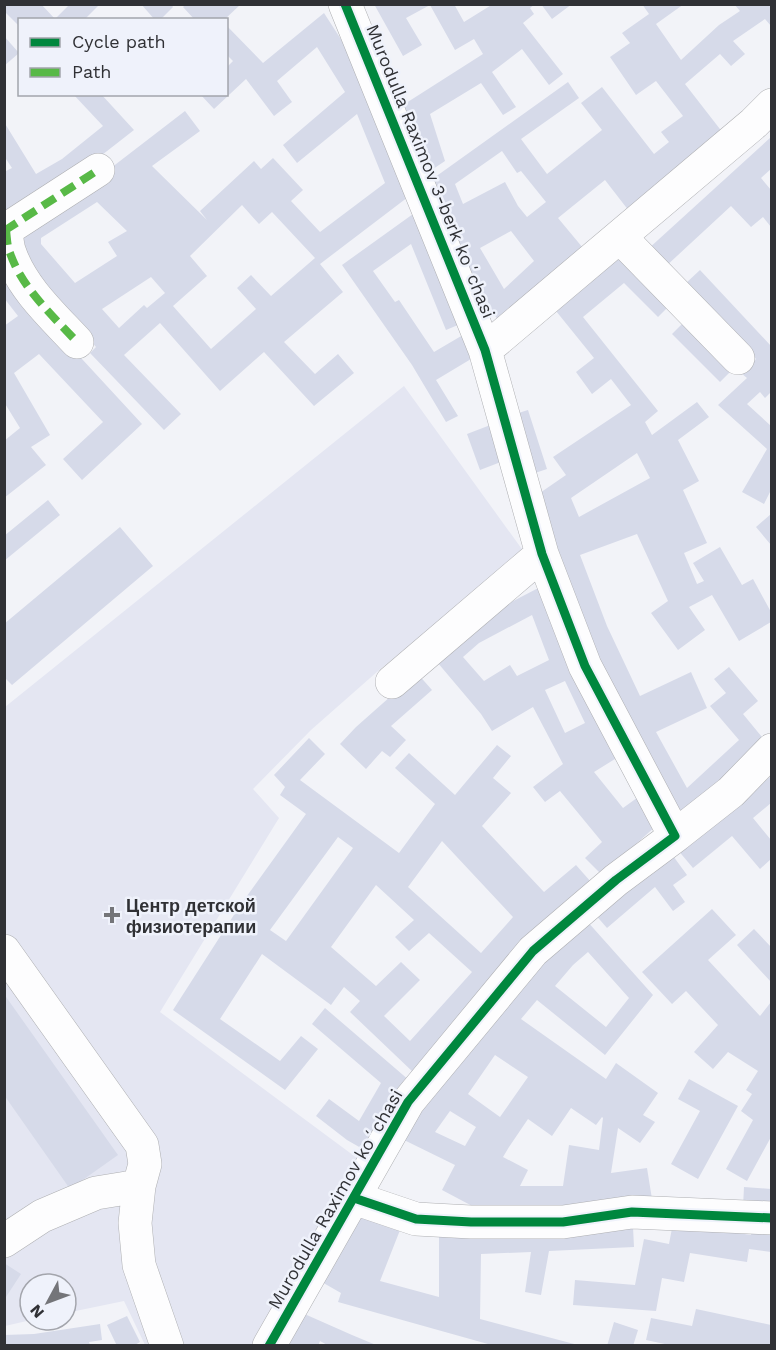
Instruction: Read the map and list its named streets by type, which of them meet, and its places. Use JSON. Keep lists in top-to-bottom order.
{
  "streets": {
    "street": ["Murodulla Raximov 3-berk koʻchasi", "Murodulla Raximov koʻchasi"]
  },
  "places": {
    "health": ["Центр детской физиотерапии"]
  },
  "legend": ["Cycle path", "Path"],
  "north": "bottom left"
}
